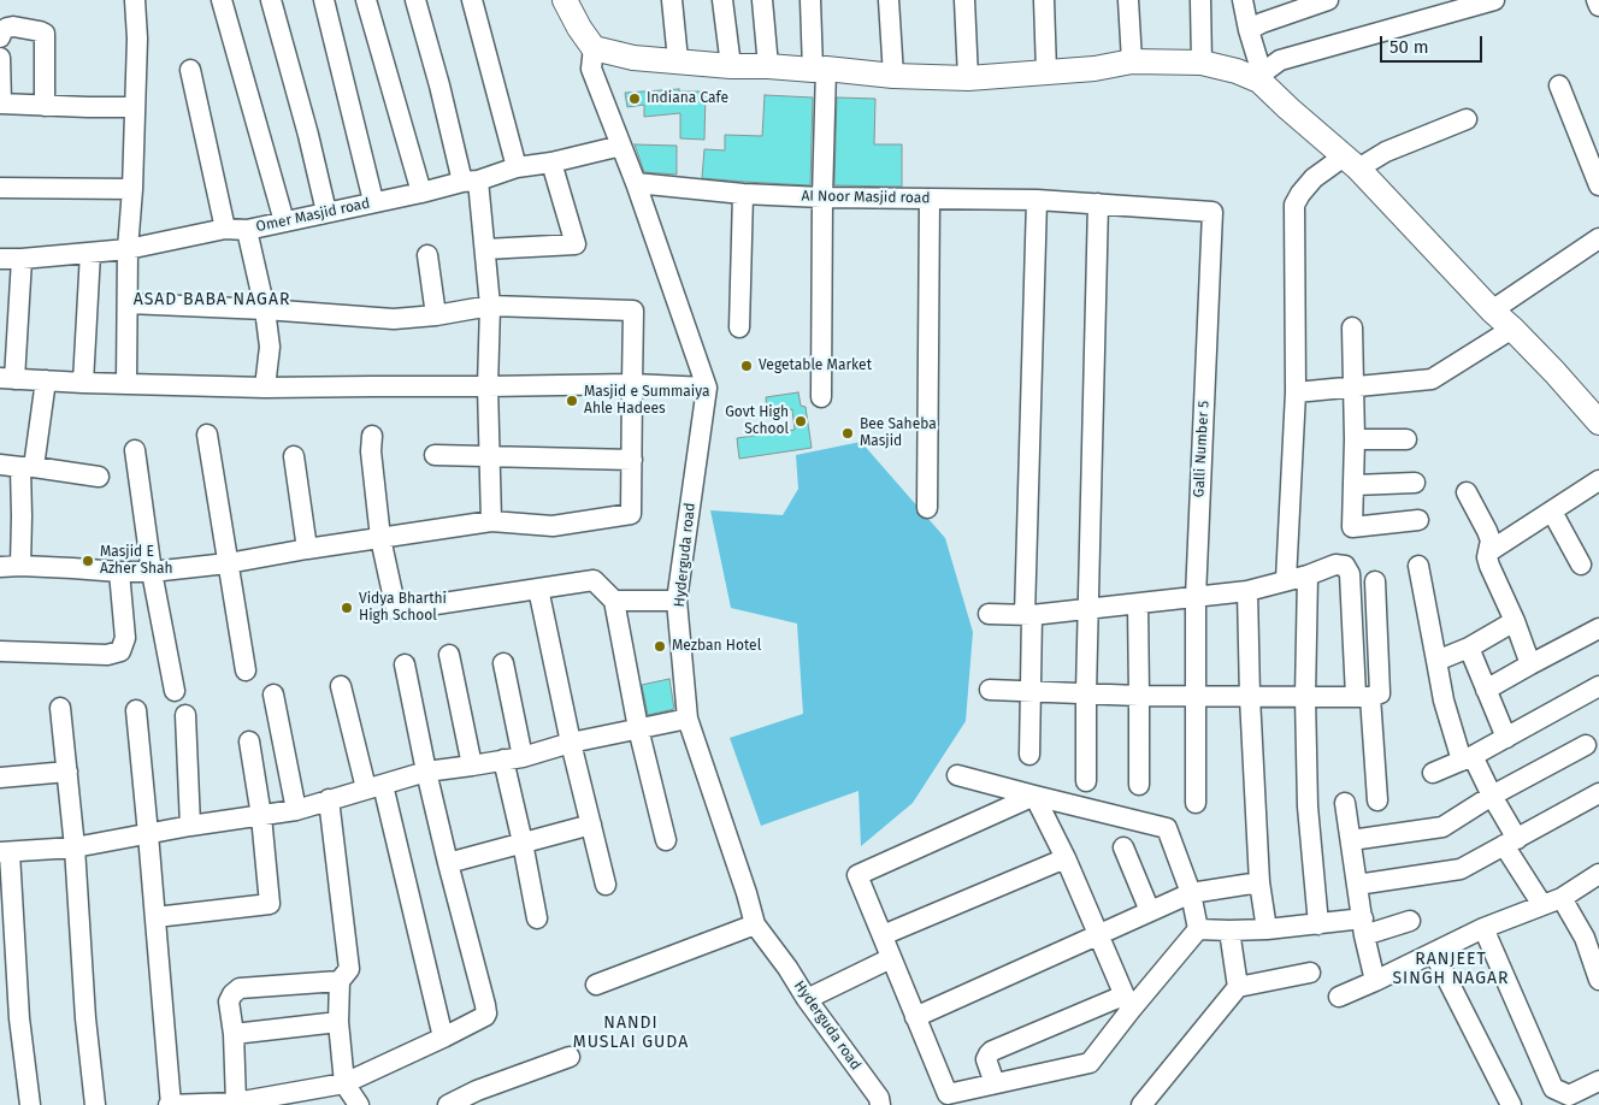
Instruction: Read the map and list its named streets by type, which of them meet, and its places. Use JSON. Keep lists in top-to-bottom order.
{
  "streets": {
    "street": [
      "AI Noor Masjid road",
      "Omer Masjid road",
      "Galli Number 5",
      "Hyderguda road"
    ]
  },
  "crossings": [
    ["AI Noor Masjid road", "Galli Number 5"],
    ["AI Noor Masjid road", "Hyderguda road"],
    ["Omer Masjid road", "Hyderguda road"]
  ],
  "districts": ["ASAD BABA NAGAR", "RANJEET SINGH NAGAR", "NANDI MUSLAI GUDA"],
  "places": [
    "Indiana Cafe",
    "Vegetable Market",
    "Masjid e Summaiya Ahle Hadees",
    "Govt High School",
    "Bee Saheba Masjid",
    "Masjid E Azher Shah",
    "Vidya Bharthi High School",
    "Mezban Hotel"
  ],
  "scale_bar": "50 m"
}
